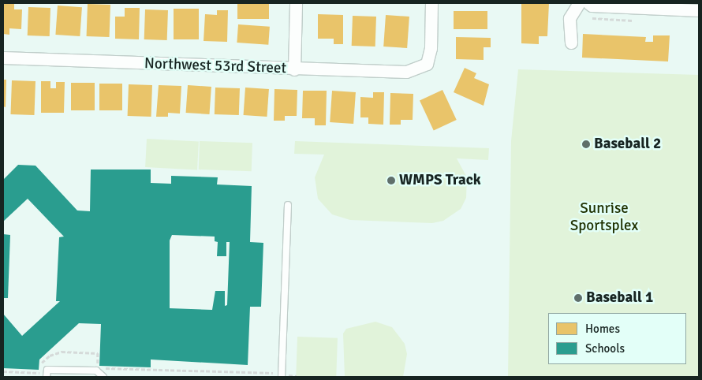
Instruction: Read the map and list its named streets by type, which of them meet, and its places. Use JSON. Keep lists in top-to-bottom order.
{
  "streets": {
    "street": ["Northwest 53rd Street"]
  },
  "parks": ["Sunrise Sportsplex"],
  "places": ["Baseball 2", "WMPS Track", "Baseball 1"],
  "legend": ["Homes", "Schools"]
}
